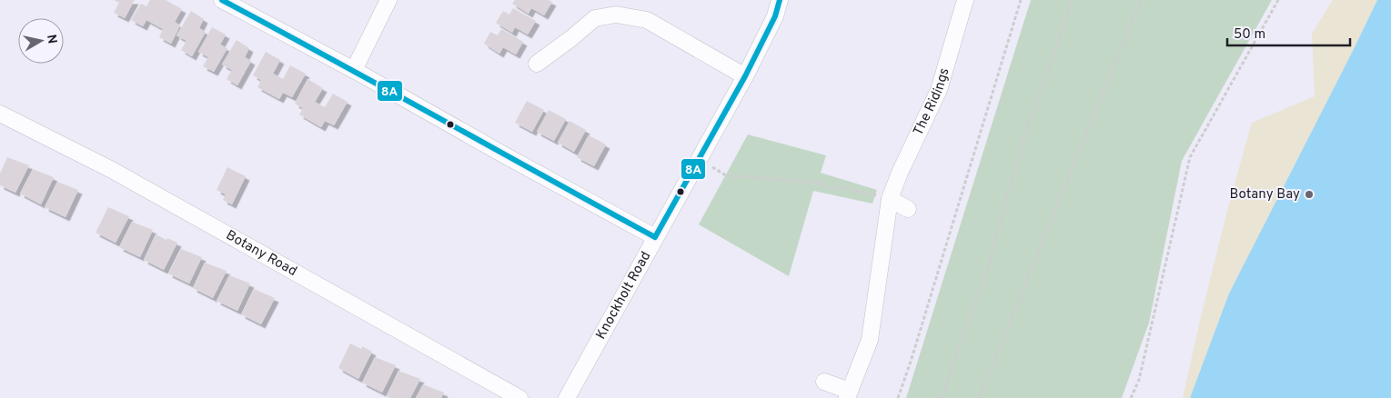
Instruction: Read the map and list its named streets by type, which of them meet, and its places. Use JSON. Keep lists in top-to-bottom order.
{
  "streets": {
    "street": ["The Ridings", "Botany Road", "Knockholt Road"]
  },
  "places": ["Botany Bay"],
  "lines": ["transit line 8A"],
  "scale_bar": "50 m",
  "north": "right"
}
